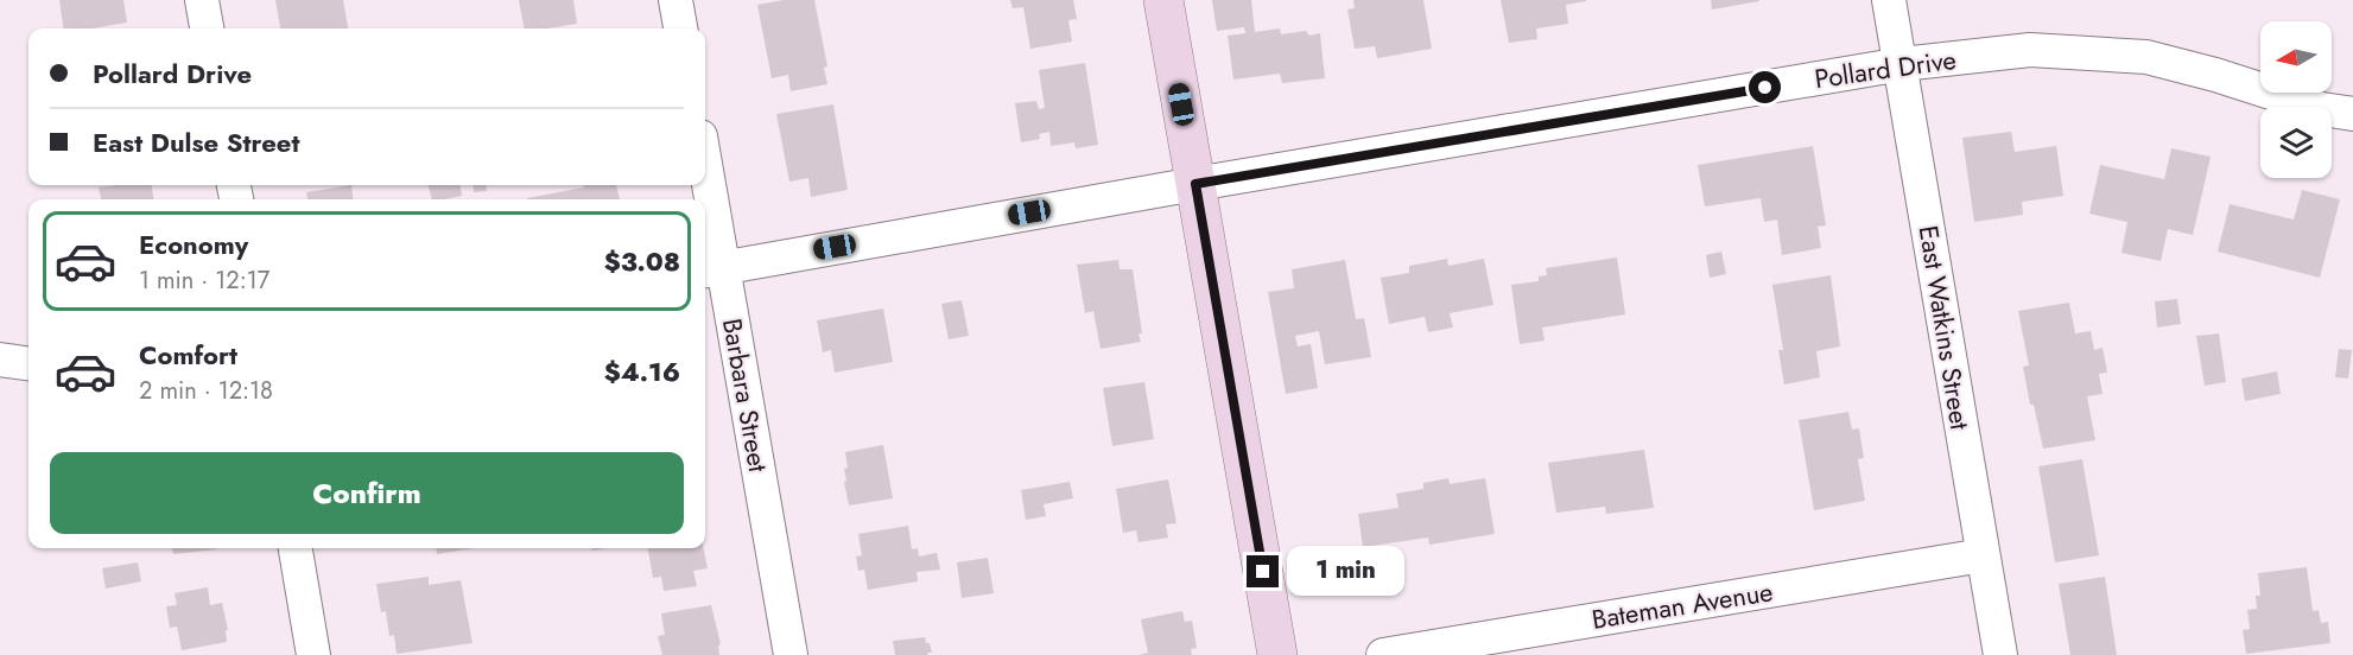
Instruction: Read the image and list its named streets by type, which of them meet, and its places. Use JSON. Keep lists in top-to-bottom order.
{
  "streets": {
    "street": [
      "Pollard Drive",
      "East Watkins Street",
      "Barbara Street",
      "Bateman Avenue"
    ]
  },
  "crossings": [
    ["Pollard Drive", "East Watkins Street"],
    ["Pollard Drive", "Barbara Street"],
    ["East Watkins Street", "Bateman Avenue"]
  ],
  "north": "left",
  "page": {
    "banner": ["Pollard Drive", "East Dulse Street"],
    "list": [
      {
        "name": "Economy",
        "note": "1 min · 12:17",
        "value": "$3.08"
      },
      {
        "name": "Comfort",
        "note": "2 min · 12:18",
        "value": "$4.16"
      }
    ],
    "buttons": "Confirm",
    "bubble": "1 min"
  }
}
